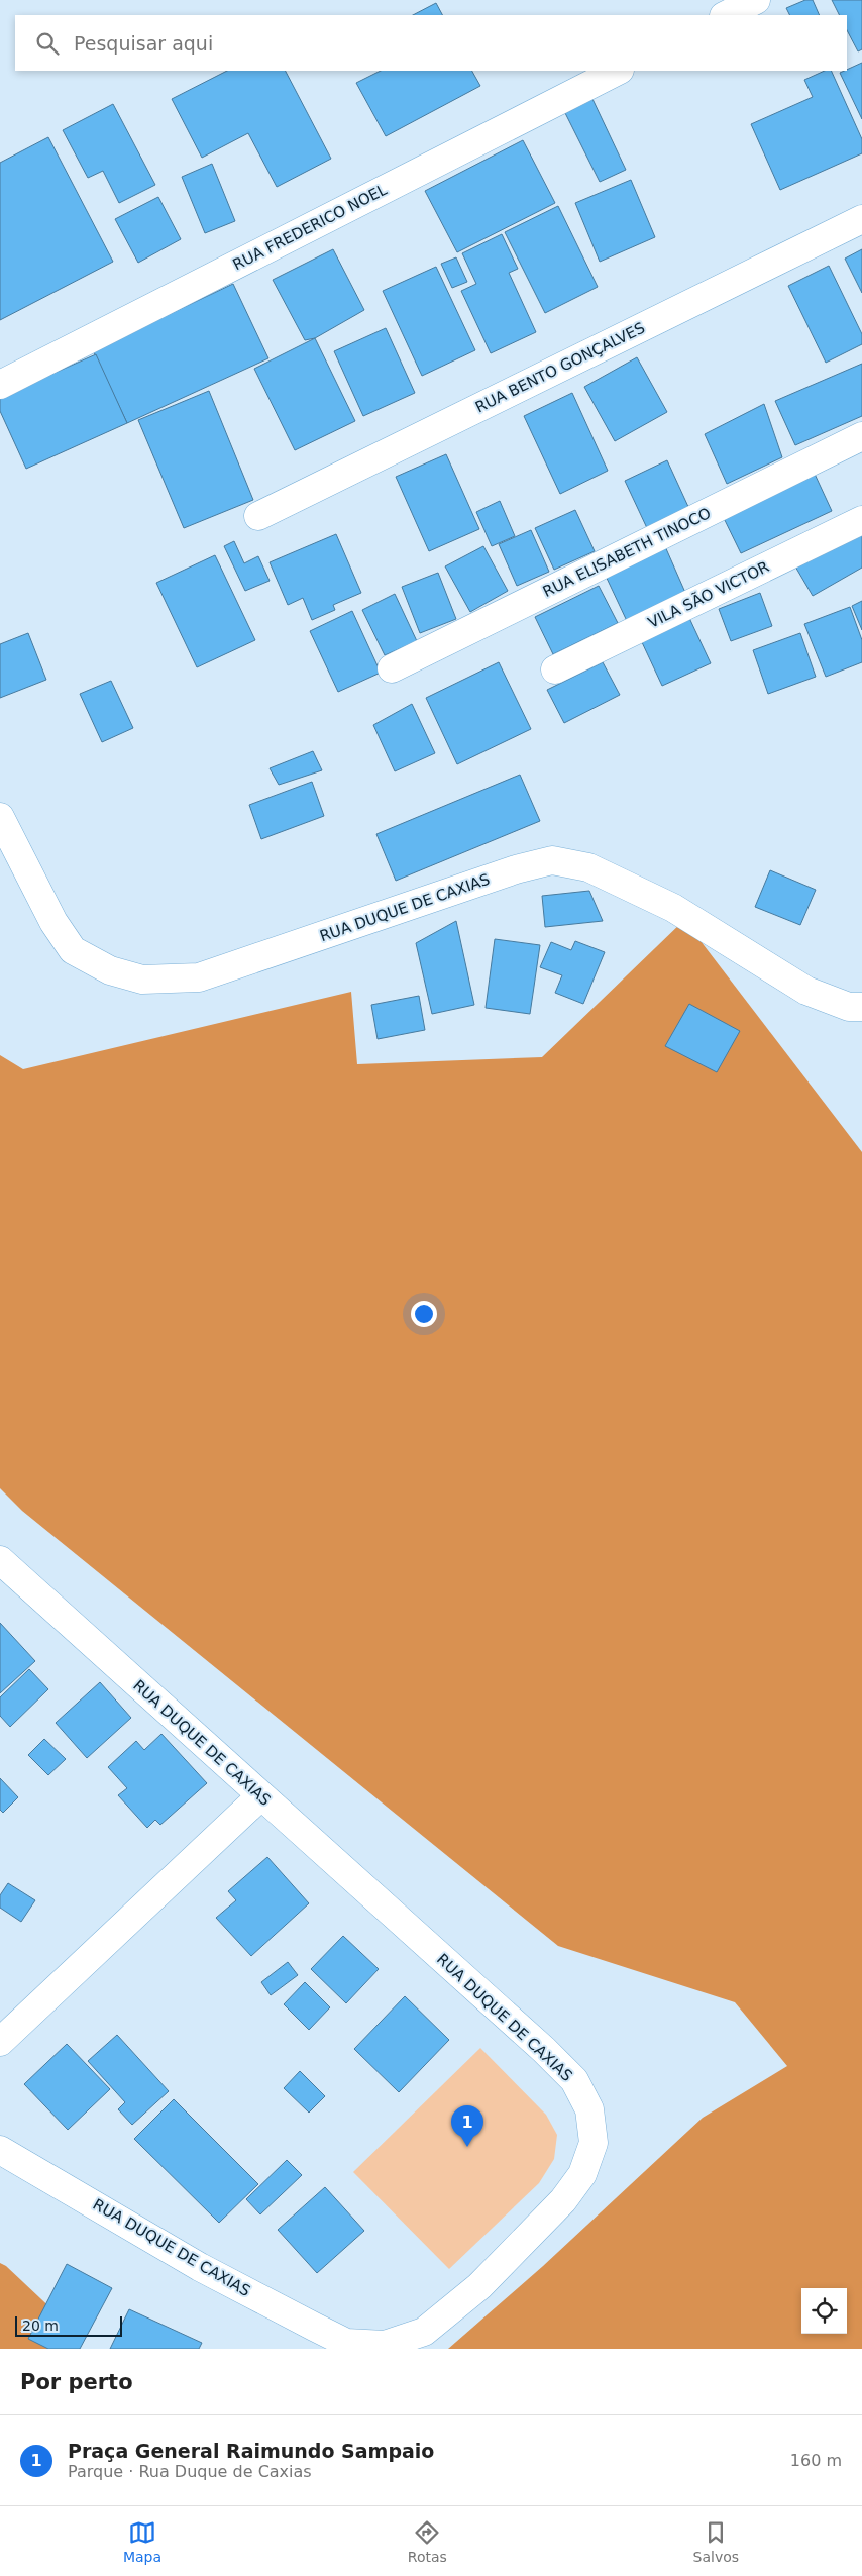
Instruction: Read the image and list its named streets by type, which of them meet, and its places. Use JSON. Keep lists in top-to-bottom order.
{
  "streets": {
    "street": [
      "RUA FREDERICO NOEL",
      "RUA BENTO GONÇALVES",
      "RUA ELISABETH TINOCO",
      "VILA SÃO VICTOR",
      "RUA DUQUE DE CAXIAS"
    ]
  },
  "scale_bar": "20 m",
  "page": {
    "search": "Pesquisar aqui",
    "pins": "1",
    "scale": "20 m",
    "heading": "Por perto",
    "list": [
      {
        "mark": "1",
        "name": "Praça General Raimundo Sampaio",
        "note": "Parque · Rua Duque de Caxias",
        "value": "160 m"
      }
    ],
    "nav": ["Mapa", "Rotas", "Salvos"]
  }
}
